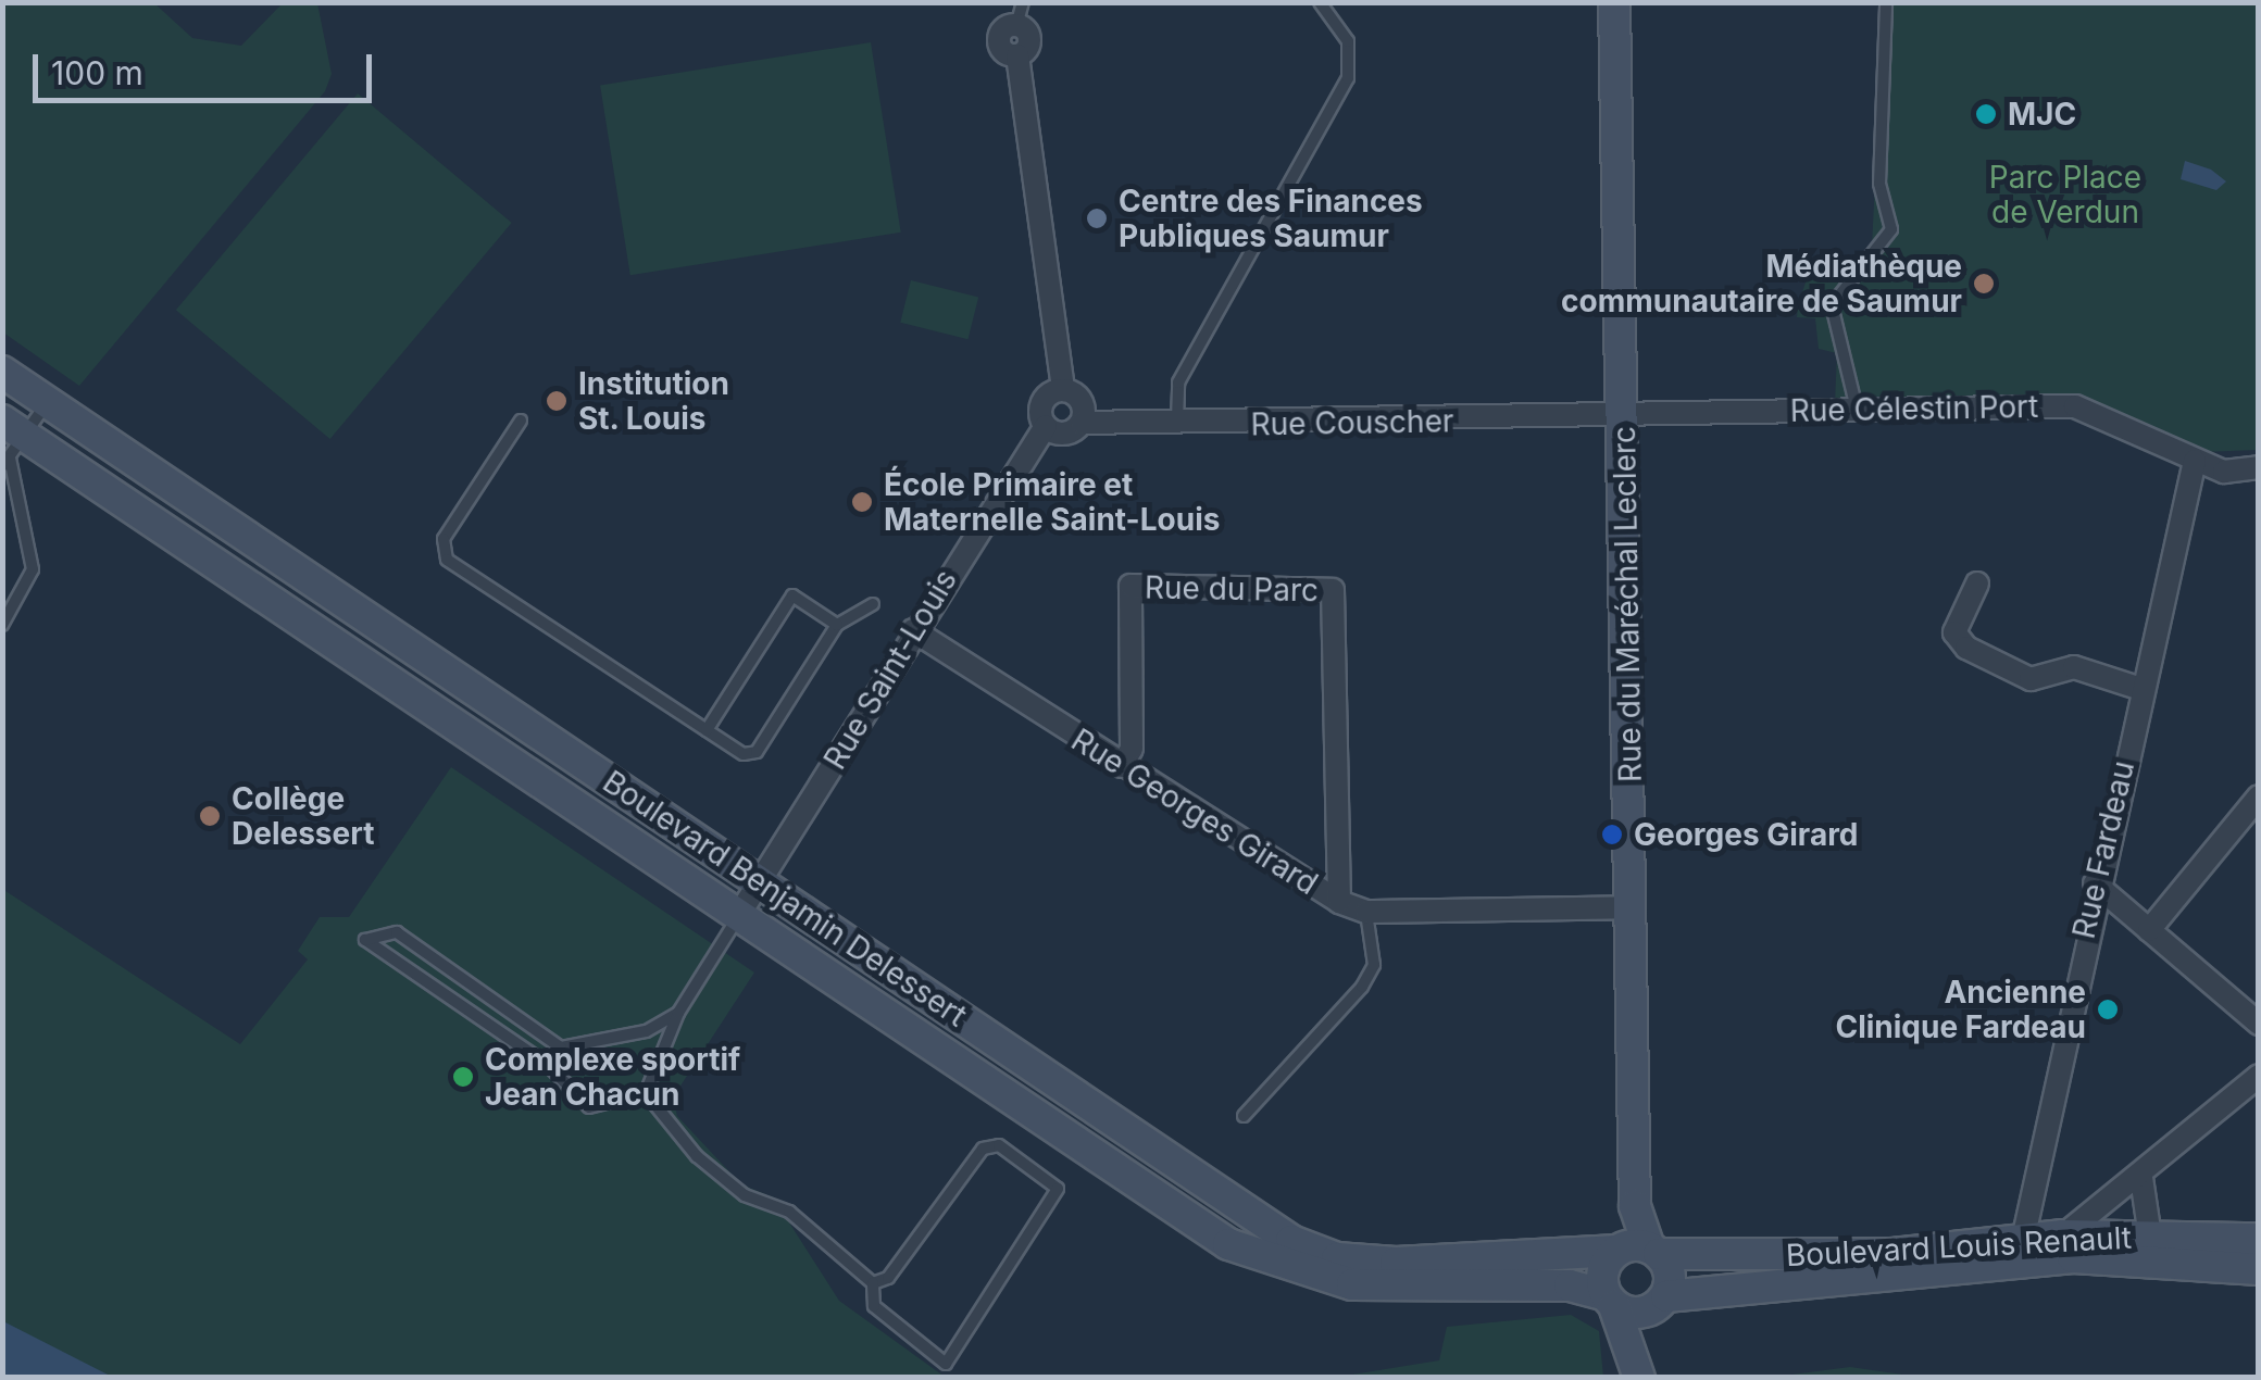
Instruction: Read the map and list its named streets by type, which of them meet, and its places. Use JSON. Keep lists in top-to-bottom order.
{
  "streets": {
    "main road": ["Rue du Maréchal Leclerc", "Boulevard Benjamin Delessert", "Boulevard Louis Renault"],
    "street": [
      "Rue Célestin Port",
      "Rue Couscher",
      "Rue du Parc",
      "Rue Saint-Louis",
      "Rue Georges Girard",
      "Rue Fardeau"
    ]
  },
  "crossings": [
    ["Rue Célestin Port", "Rue Couscher"],
    ["Rue Célestin Port", "Rue du Maréchal Leclerc"],
    ["Rue Célestin Port", "Rue Fardeau"],
    ["Rue Couscher", "Rue du Maréchal Leclerc"],
    ["Rue Couscher", "Rue Saint-Louis"],
    ["Rue du Parc", "Rue Georges Girard"],
    ["Rue du Maréchal Leclerc", "Rue Georges Girard"],
    ["Rue du Maréchal Leclerc", "Boulevard Benjamin Delessert"],
    ["Rue du Maréchal Leclerc", "Boulevard Louis Renault"],
    ["Rue Saint-Louis", "Rue Georges Girard"],
    ["Rue Saint-Louis", "Boulevard Benjamin Delessert"],
    ["Rue Fardeau", "Boulevard Louis Renault"],
    ["Boulevard Benjamin Delessert", "Boulevard Louis Renault"]
  ],
  "parks": ["Parc Place de Verdun"],
  "places": [
    "MJC",
    "Centre des Finances Publiques Saumur",
    "Médiathèque communautaire de Saumur",
    "Institution St. Louis",
    "École Primaire et Maternelle Saint-Louis",
    "Collège Delessert",
    "Georges Girard",
    "Ancienne Clinique Fardeau",
    "Complexe sportif Jean Chacun"
  ],
  "scale_bar": "100 m"
}
